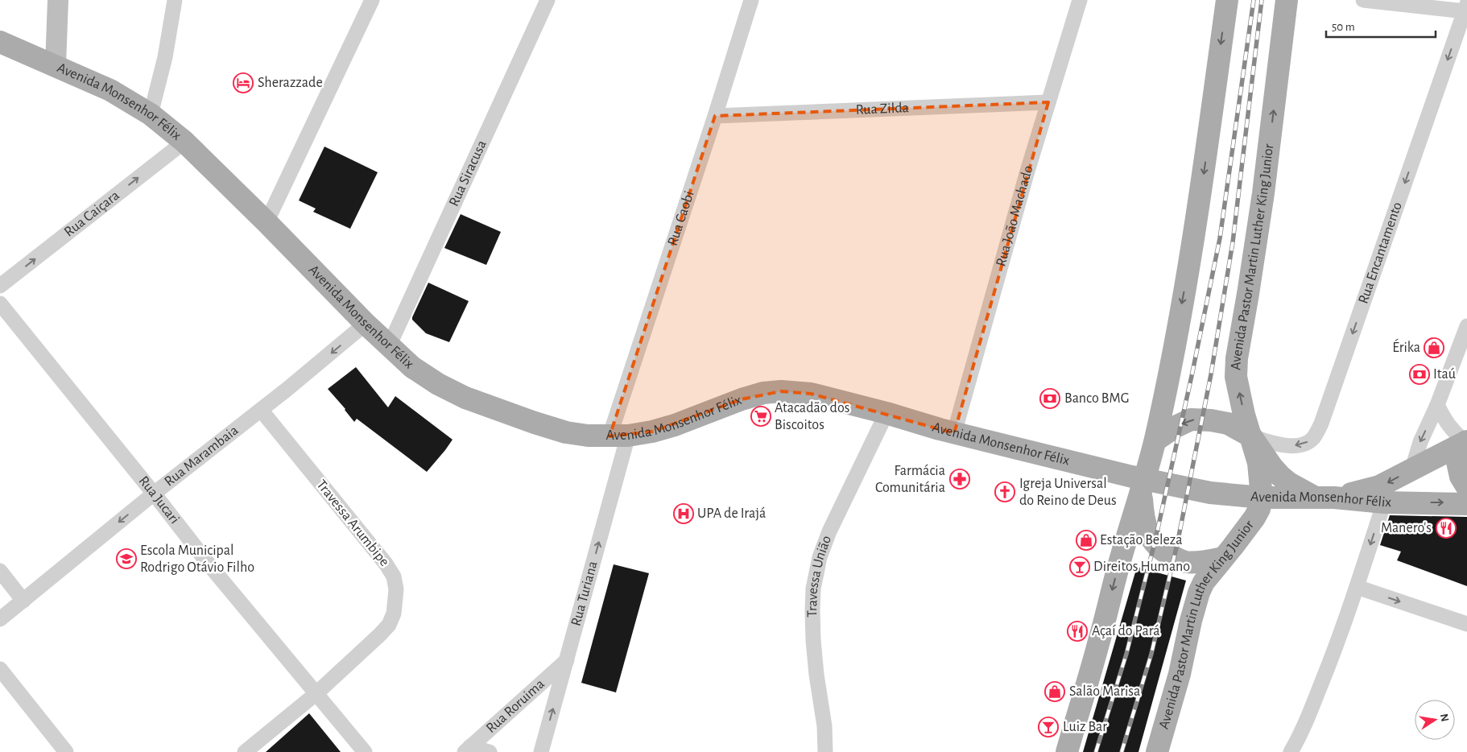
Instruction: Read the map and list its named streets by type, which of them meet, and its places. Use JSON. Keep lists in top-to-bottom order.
{
  "streets": {
    "main road": ["Avenida Monsenhor Félix", "Avenida Pastor Martin Luther King Junior"],
    "street": [
      "Rua Zilda",
      "Rua Siracusa",
      "Rua Caiçara",
      "Rua João Machado",
      "Rua Caobi",
      "Rua Encantamento",
      "Rua Marambaia",
      "Rua Jucari",
      "Travessa Arumbipe",
      "Travessa União",
      "Rua Turiana",
      "Rua Roruima"
    ]
  },
  "crossings": [
    ["Avenida Monsenhor Félix", "Rua Siracusa"],
    ["Avenida Monsenhor Félix", "Rua Caiçara"],
    ["Avenida Monsenhor Félix", "Rua João Machado"],
    ["Avenida Monsenhor Félix", "Rua Caobi"],
    ["Avenida Monsenhor Félix", "Avenida Pastor Martin Luther King Junior"],
    ["Avenida Monsenhor Félix", "Rua Marambaia"],
    ["Avenida Monsenhor Félix", "Travessa União"],
    ["Avenida Monsenhor Félix", "Rua Turiana"],
    ["Rua Zilda", "Rua João Machado"],
    ["Rua Zilda", "Rua Caobi"],
    ["Rua Caobi", "Rua Turiana"],
    ["Rua Encantamento", "Avenida Pastor Martin Luther King Junior"],
    ["Rua Marambaia", "Rua Jucari"],
    ["Rua Marambaia", "Travessa Arumbipe"],
    ["Rua Jucari", "Travessa Arumbipe"],
    ["Rua Turiana", "Rua Roruima"]
  ],
  "one_way": ["Rua Caiçara", "Rua Marambaia", "Rua Turiana"],
  "places": {
    "hotel": ["Sherazzade"],
    "shop": ["Érika", "Estação Beleza", "Salão Marisa"],
    "bank": ["Itaú", "Banco BMG"],
    "supermarket": ["Atacadão dos Biscoitos"],
    "pharmacy": ["Farmácia Comunitária"],
    "church": ["Igreja Universal do Reino de Deus"],
    "hospital": ["UPA de Irajá"],
    "restaurant": ["Manero's", "Açaí do Pará"],
    "school or university": ["Escola Municipal Rodrigo Otávio Filho"],
    "bar": ["Direitos Humano", "Luiz Bar"]
  },
  "scale_bar": "50 m",
  "north": "right"
}
